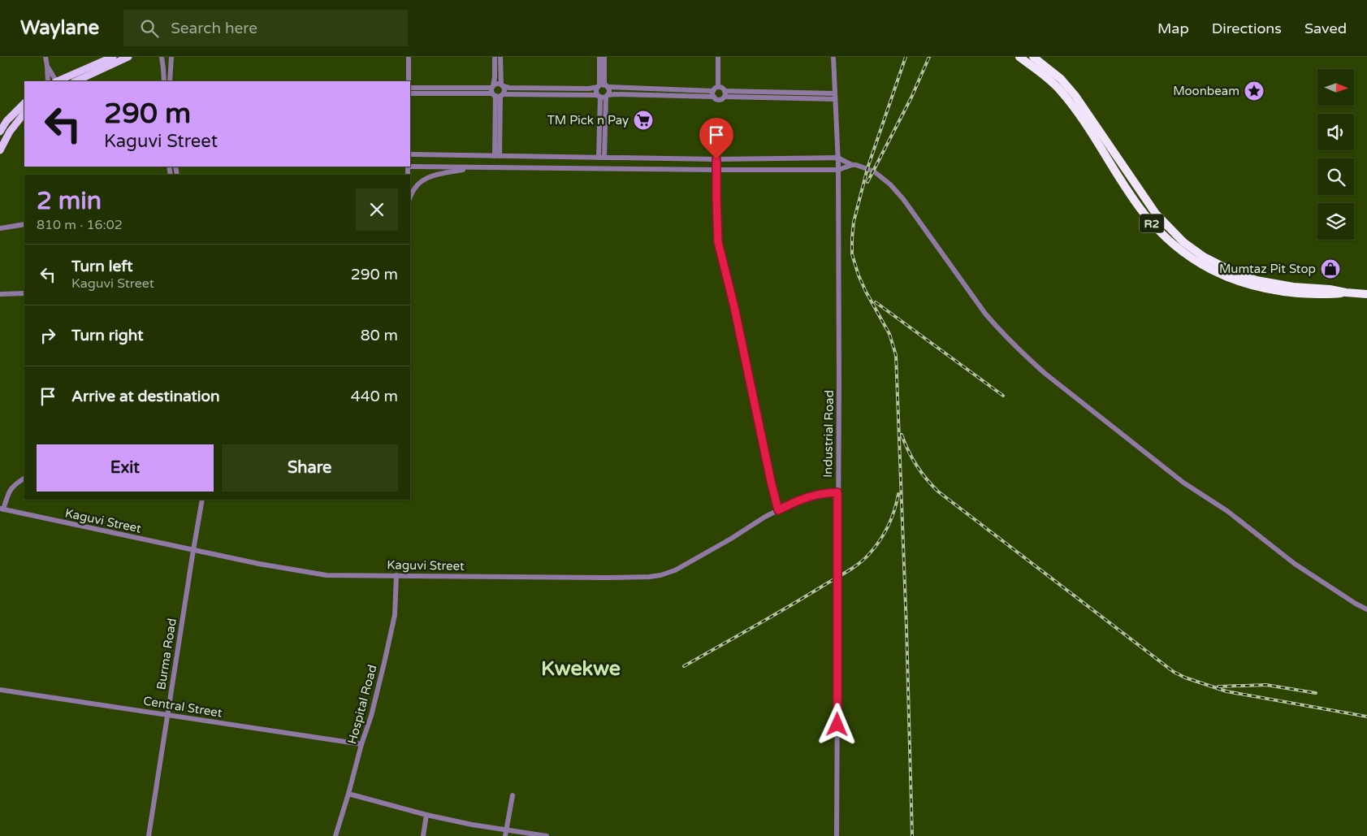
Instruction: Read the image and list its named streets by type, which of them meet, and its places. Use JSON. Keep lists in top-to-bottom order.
{
  "streets": {
    "highway": ["R2"],
    "street": [
      "Industrial Road",
      "Kaguvi Street",
      "Burma Road",
      "Hospital Road",
      "Central Street"
    ]
  },
  "crossings": [
    ["Industrial Road", "Kaguvi Street"],
    ["Kaguvi Street", "Burma Road"],
    ["Kaguvi Street", "Hospital Road"],
    ["Burma Road", "Central Street"],
    ["Hospital Road", "Central Street"]
  ],
  "districts": ["Kwekwe"],
  "places": {
    "place": ["Moonbeam"],
    "supermarket": ["TM Pick n Pay"],
    "shop": ["Mumtaz Pit Stop"]
  },
  "north": "right",
  "page": {
    "header": "Waylane",
    "search": "Search here",
    "nav": ["Map", "Directions", "Saved"],
    "turn": ["290 m", "Kaguvi Street"],
    "heading": ["2 min", "810 m · 16:02"],
    "list": [
      {
        "name": "Turn left",
        "note": "Kaguvi Street",
        "value": "290 m"
      },
      {
        "name": "Turn right",
        "value": "80 m"
      },
      {
        "name": "Arrive at destination",
        "value": "440 m"
      }
    ],
    "buttons": ["Exit", "Share"]
  }
}
